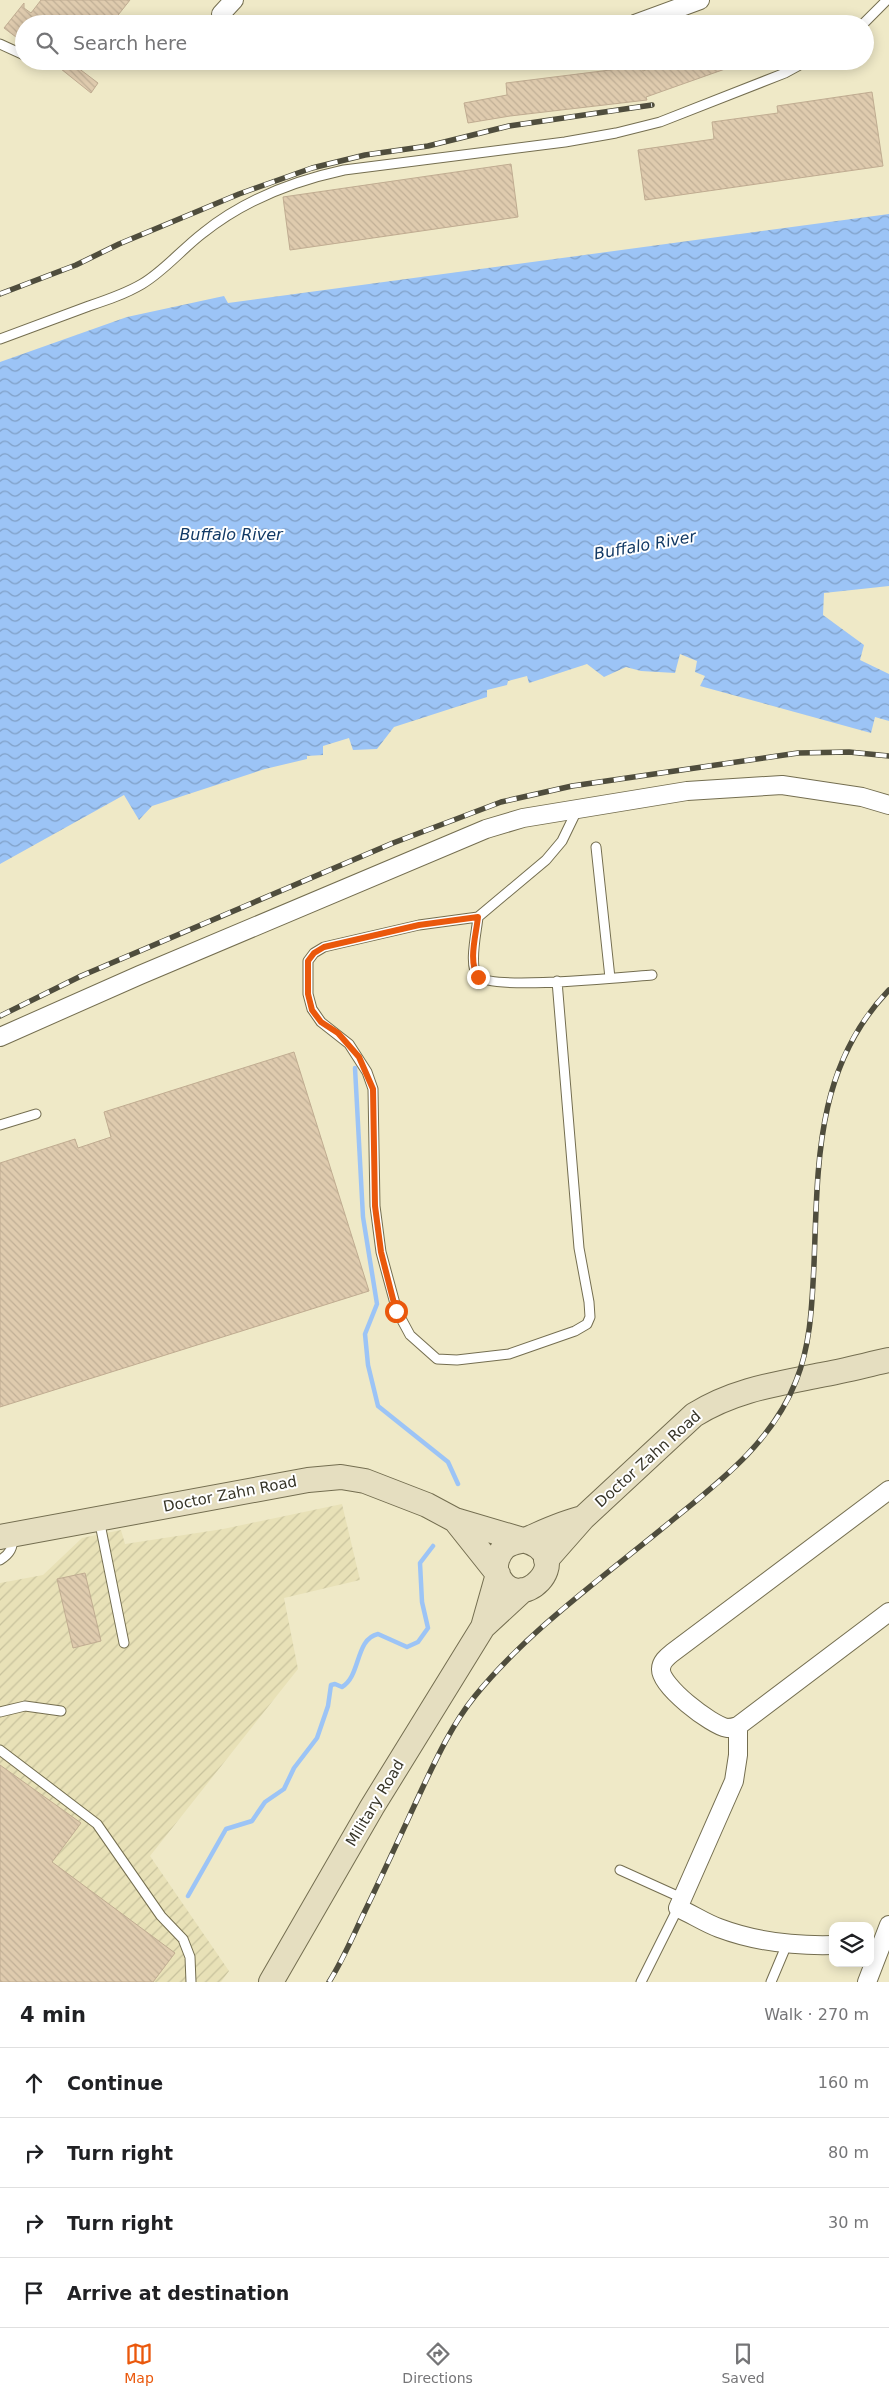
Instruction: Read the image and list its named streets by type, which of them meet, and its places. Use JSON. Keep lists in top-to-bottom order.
{
  "streets": {
    "street": ["Doctor Zahn Road", "Military Road"]
  },
  "crossings": [
    ["Doctor Zahn Road", "Military Road"]
  ],
  "water": ["Buffalo River"],
  "page": {
    "search": "Search here",
    "heading": ["4 min", "Walk · 270 m"],
    "list": [
      ["Continue", "160 m"],
      ["Turn right", "80 m"],
      ["Turn right", "30 m"],
      "Arrive at destination"
    ],
    "nav": ["Map", "Directions", "Saved"]
  }
}
